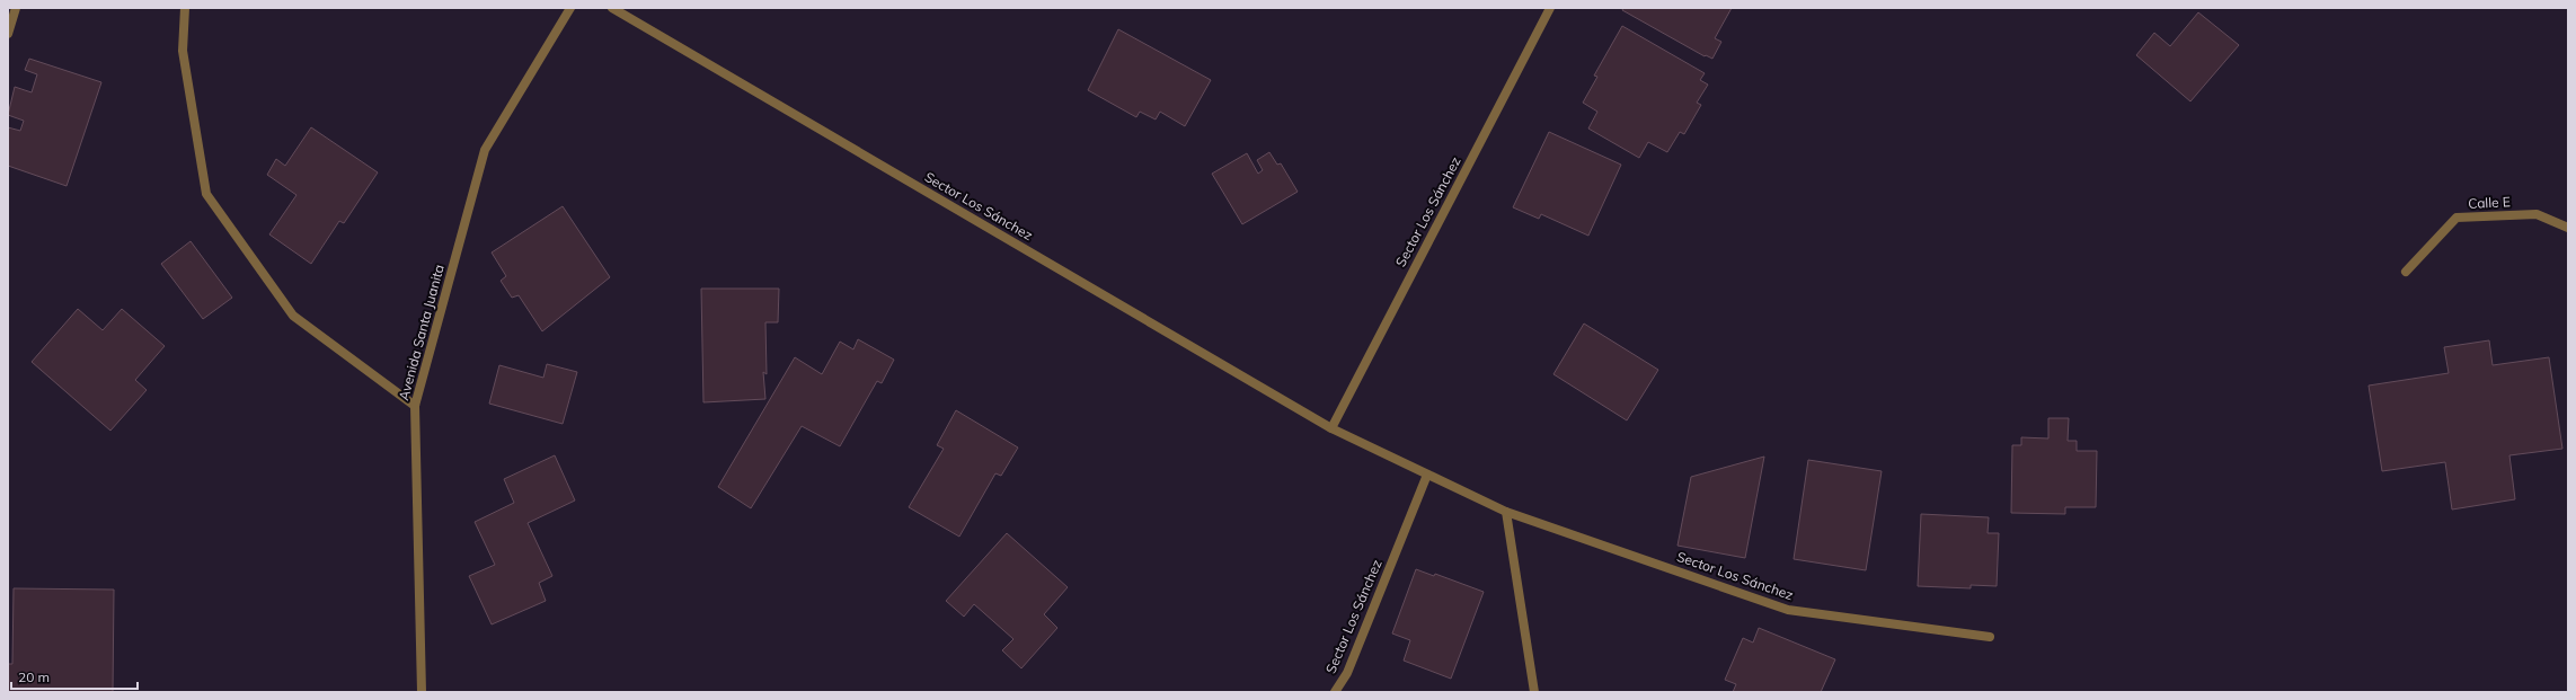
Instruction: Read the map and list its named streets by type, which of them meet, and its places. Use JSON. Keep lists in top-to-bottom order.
{
  "streets": {
    "street": ["Calle E", "Sector Los Sánchez", "Avenida Santa Juanita"]
  },
  "scale_bar": "20 m"
}
